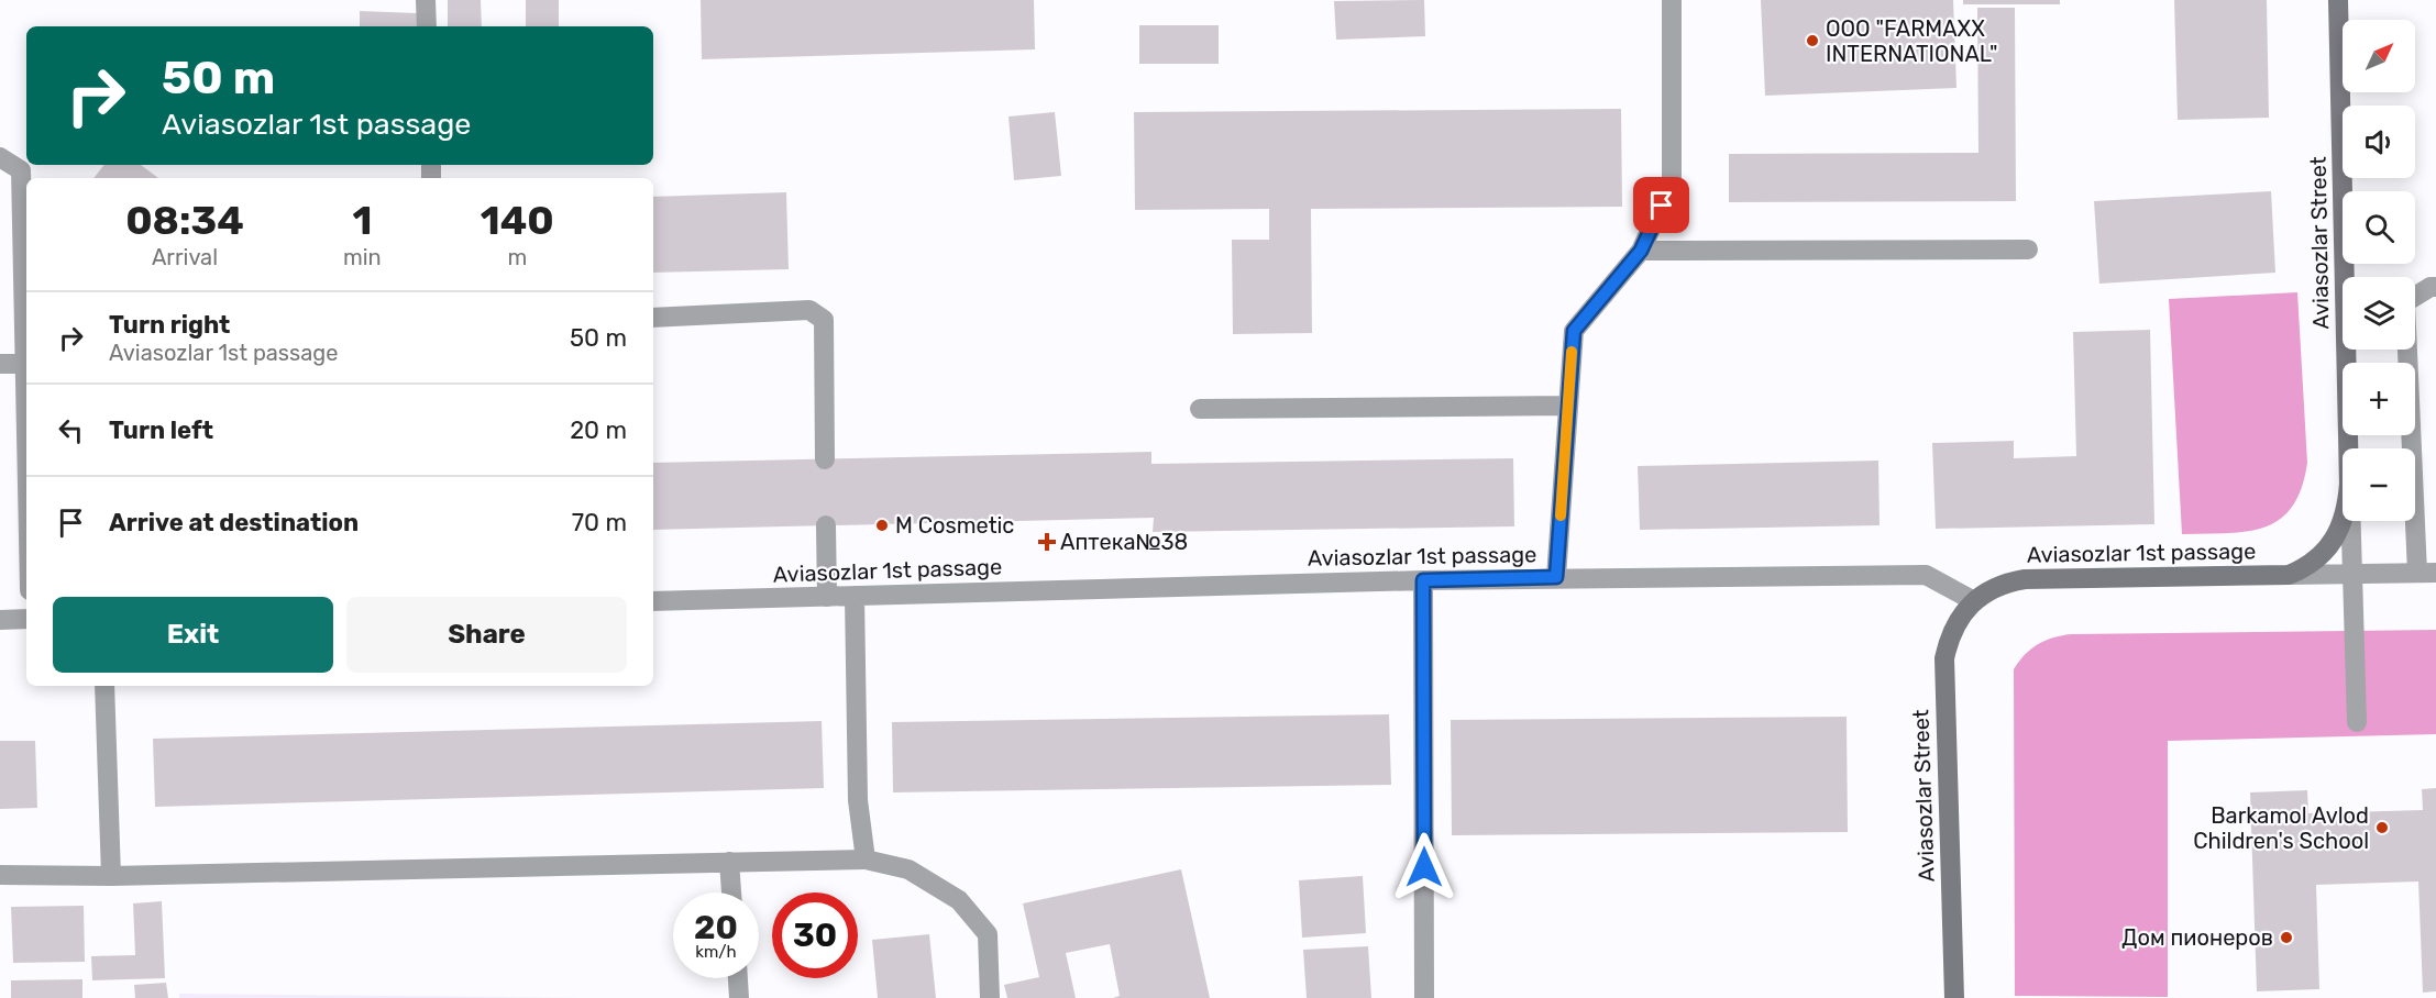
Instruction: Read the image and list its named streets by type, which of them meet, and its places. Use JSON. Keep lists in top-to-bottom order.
{
  "streets": {
    "main road": ["Aviasozlar Street", "Aviasozlar 1st passage"]
  },
  "crossings": [
    ["Aviasozlar Street", "Aviasozlar 1st passage"]
  ],
  "places": {
    "other": [
      "OOO \"FARMAXX INTERNATIONAL\"",
      "M Cosmetic",
      "Barkamol Avlod Children's School",
      "Дом пионеров"
    ],
    "health": ["Аптека№38"]
  },
  "north": "top right",
  "page": {
    "map_buttons": ["+", "−"],
    "turn": ["50 m", "Aviasozlar 1st passage"],
    "eta": [
      "08:34",
      "Arrival",
      "1",
      "min",
      "140",
      "m"
    ],
    "list": [
      {
        "name": "Turn right",
        "note": "Aviasozlar 1st passage",
        "value": "50 m"
      },
      {
        "name": "Turn left",
        "value": "20 m"
      },
      {
        "name": "Arrive at destination",
        "value": "70 m"
      }
    ],
    "buttons": ["Exit", "Share"],
    "speed": "20 km/h",
    "limit": "30"
  }
}
